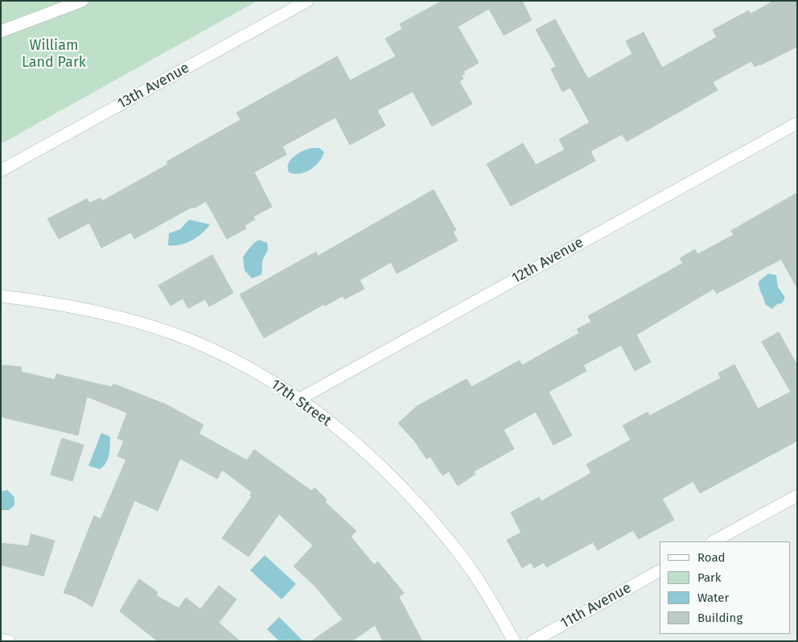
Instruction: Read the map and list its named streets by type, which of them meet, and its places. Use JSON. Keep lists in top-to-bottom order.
{
  "streets": {
    "street": [
      "13th Avenue",
      "12th Avenue",
      "17th Street",
      "11th Avenue"
    ]
  },
  "crossings": [
    ["12th Avenue", "17th Street"]
  ],
  "parks": ["William Land Park"],
  "legend": [
    "Road",
    "Park",
    "Water",
    "Building"
  ]
}
